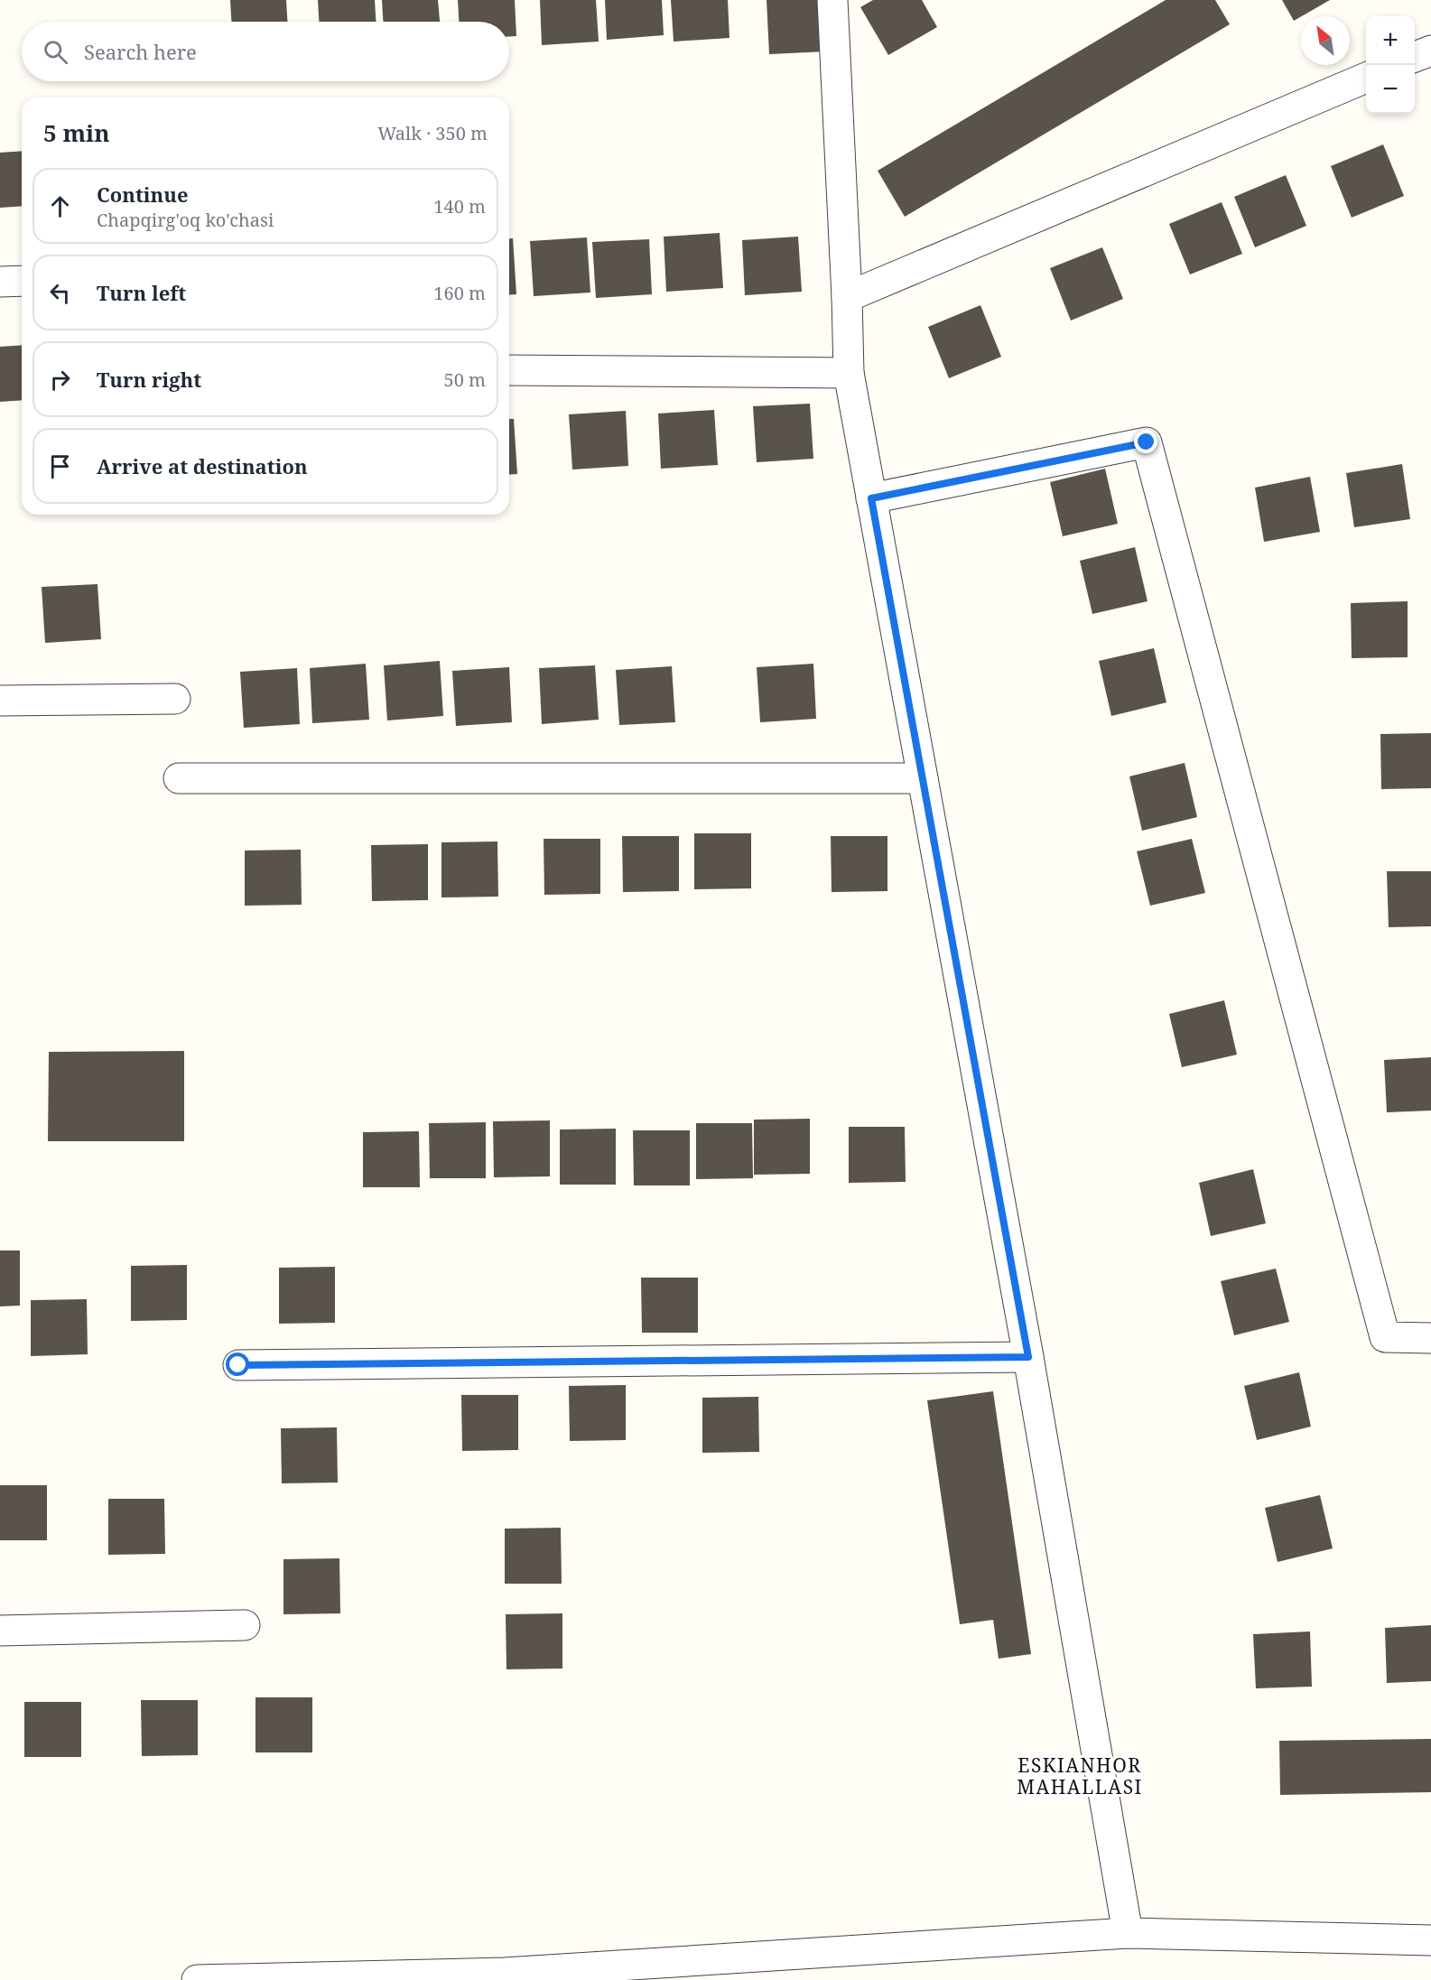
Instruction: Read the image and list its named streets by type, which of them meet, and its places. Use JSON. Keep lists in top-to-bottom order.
{
  "districts": ["ESKIANHOR MAHALLASI"],
  "north": "top left",
  "page": {
    "map_buttons": ["+", "−"],
    "search": "Search here",
    "heading": ["5 min", "Walk · 350 m"],
    "list": [
      ["Continue", "Chapqirg'oq ko'chasi", "140 m"],
      ["Turn left", "160 m"],
      ["Turn right", "50 m"],
      "Arrive at destination"
    ]
  }
}
